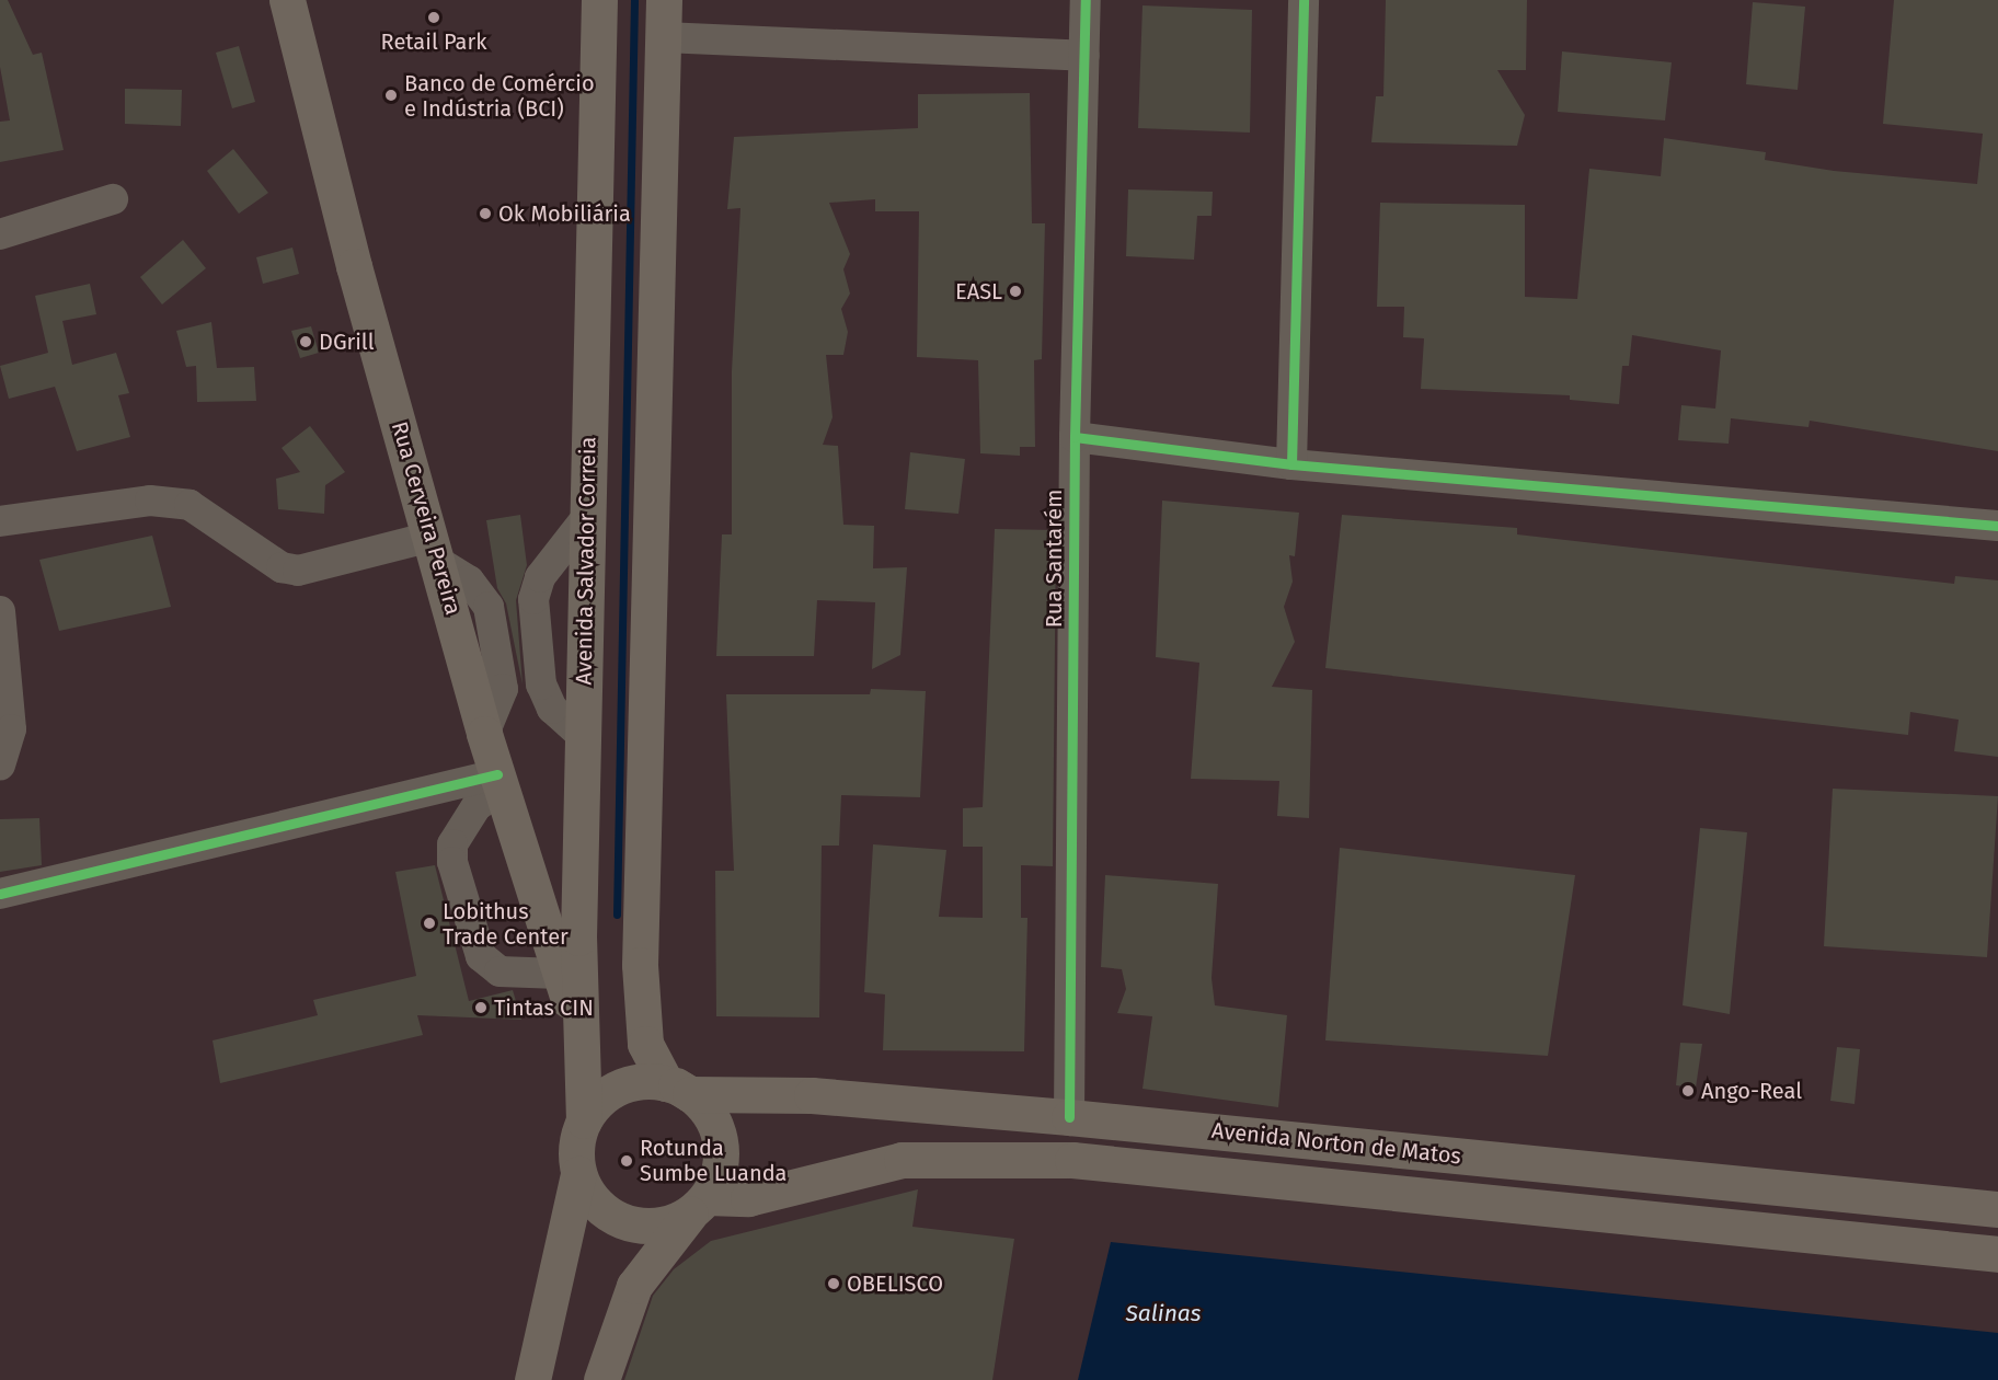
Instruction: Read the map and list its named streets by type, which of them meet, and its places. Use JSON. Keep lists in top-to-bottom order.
{
  "streets": {
    "main road": ["Rua Cerveira Pereira", "Avenida Salvador Correia", "Avenida Norton de Matos"],
    "street": ["Rua Santarém"]
  },
  "crossings": [
    ["Rua Cerveira Pereira", "Avenida Salvador Correia"],
    ["Rua Santarém", "Avenida Norton de Matos"],
    ["Avenida Salvador Correia", "Avenida Norton de Matos"]
  ],
  "water": ["Salinas"],
  "places": [
    "Retail Park",
    "Banco de Comércio e Indústria (BCI)",
    "Ok Mobiliária",
    "EASL",
    "DGrill",
    "Lobithus Trade Center",
    "Tintas CIN",
    "Ango-Real",
    "Rotunda Sumbe Luanda",
    "OBELISCO"
  ]
}
